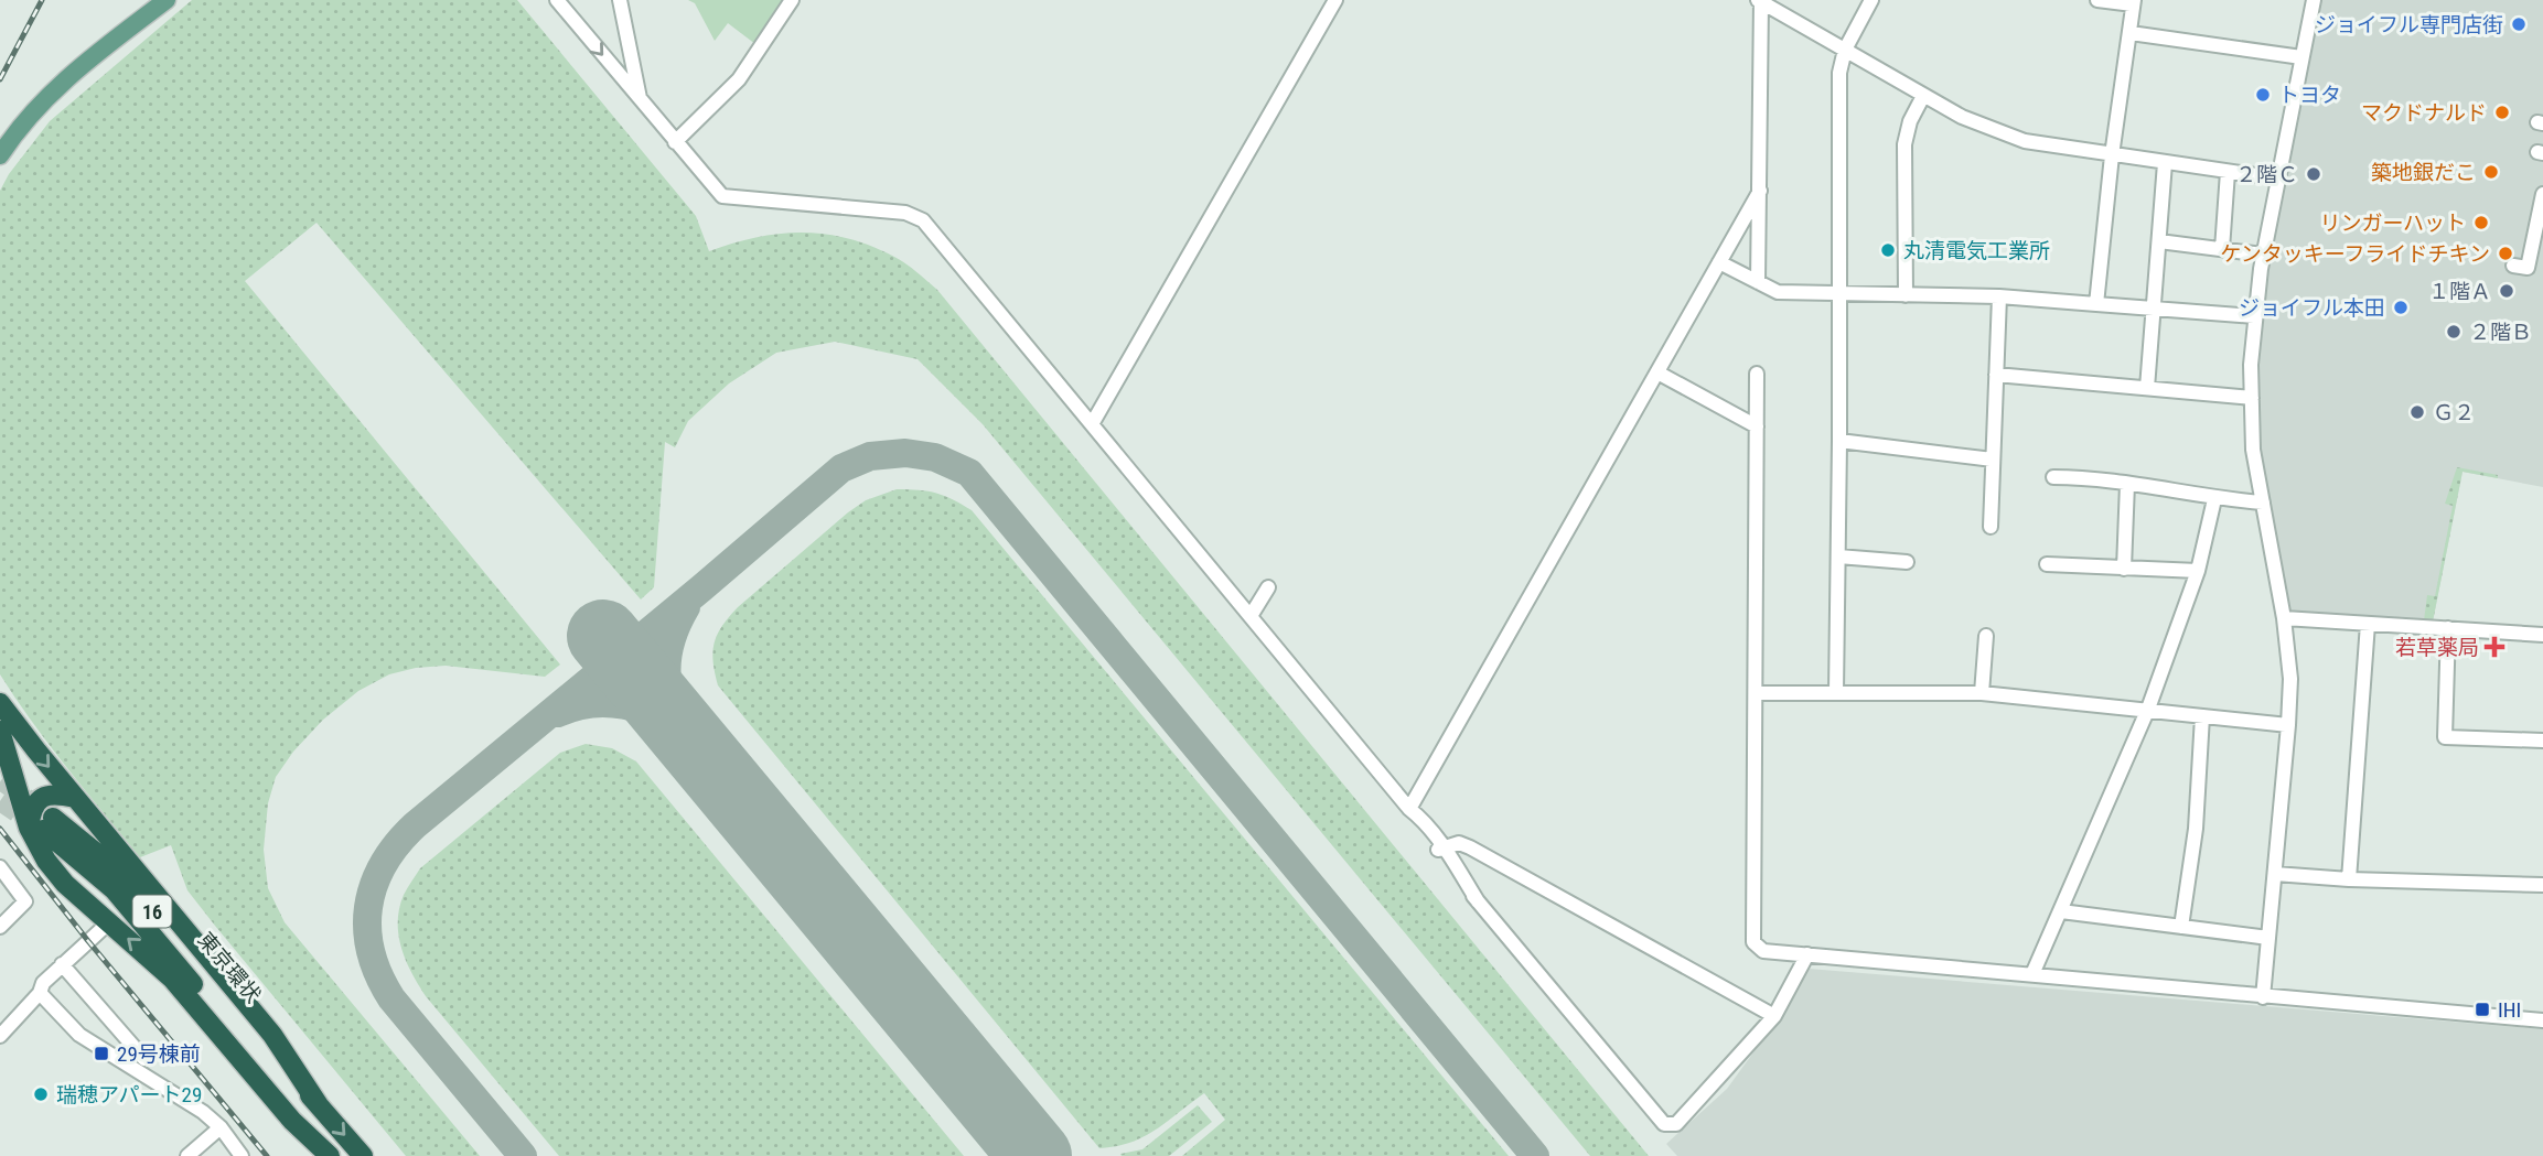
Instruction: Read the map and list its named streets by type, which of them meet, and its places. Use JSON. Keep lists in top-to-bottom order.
{
  "streets": {
    "highway": ["16", "東京環状"]
  },
  "places": {
    "other": [
      "ジョイフル専門店街",
      "トヨタ",
      "マクドナルド",
      "築地銀だこ",
      "２階Ｃ",
      "リンガーハット",
      "丸清電気工業所",
      "ケンタッキーフライドチキン",
      "１階Ａ",
      "ジョイフル本田",
      "２階Ｂ",
      "Ｇ２",
      "瑞穂アパート29"
    ],
    "health": ["若草薬局"],
    "transit": ["IHI", "29号棟前"]
  }
}
